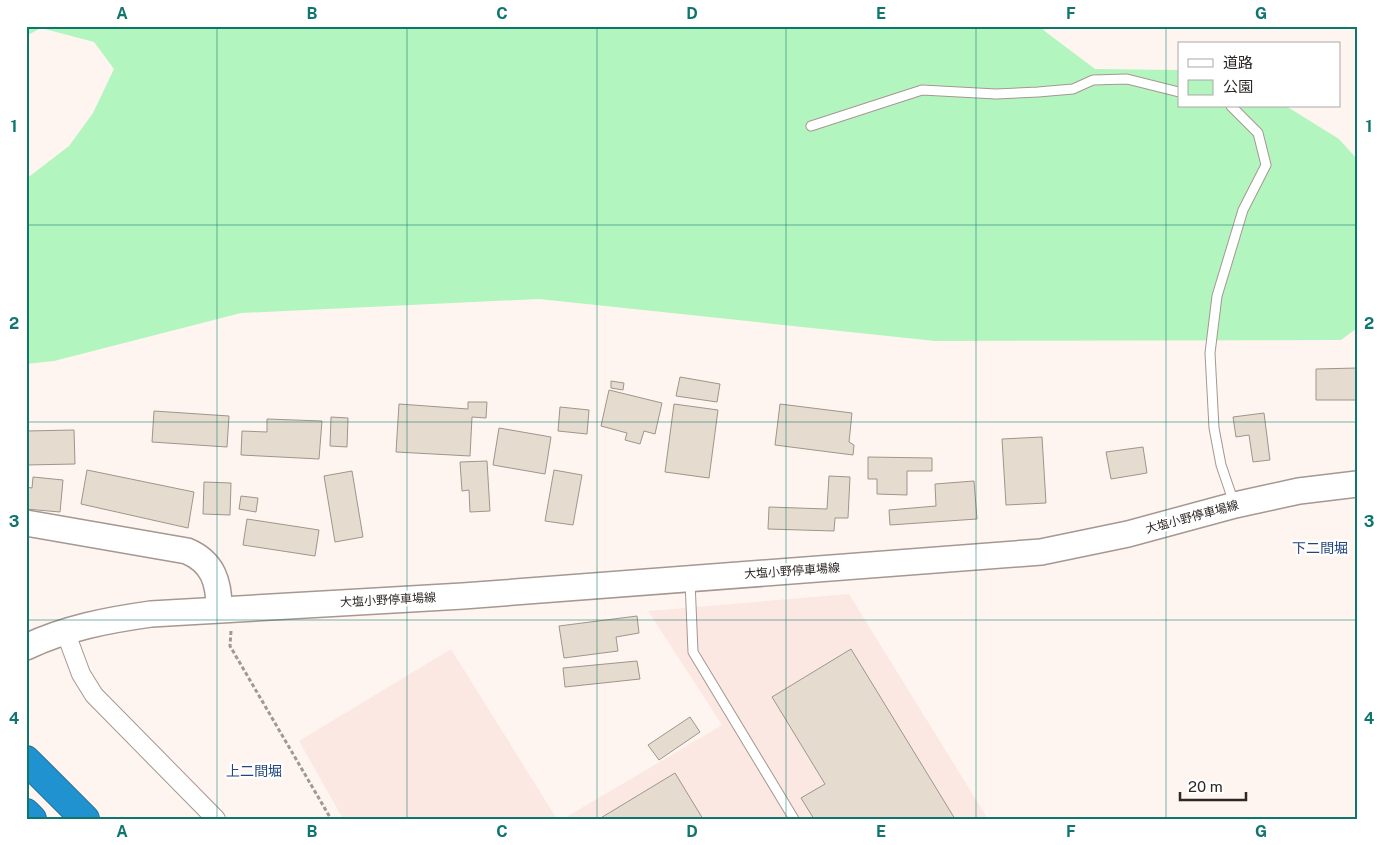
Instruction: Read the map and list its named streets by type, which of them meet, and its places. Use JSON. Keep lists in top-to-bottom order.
{
  "streets": {
    "main road": ["大塩小野停車場線"]
  },
  "districts": ["下二間堀", "上二間堀"],
  "legend": ["道路", "公園"],
  "scale_bar": "20 m",
  "grid": {
    "columns": [
      "A",
      "B",
      "C",
      "D",
      "E",
      "F",
      "G"
    ],
    "rows": [
      "1",
      "2",
      "3",
      "4"
    ]
  }
}
